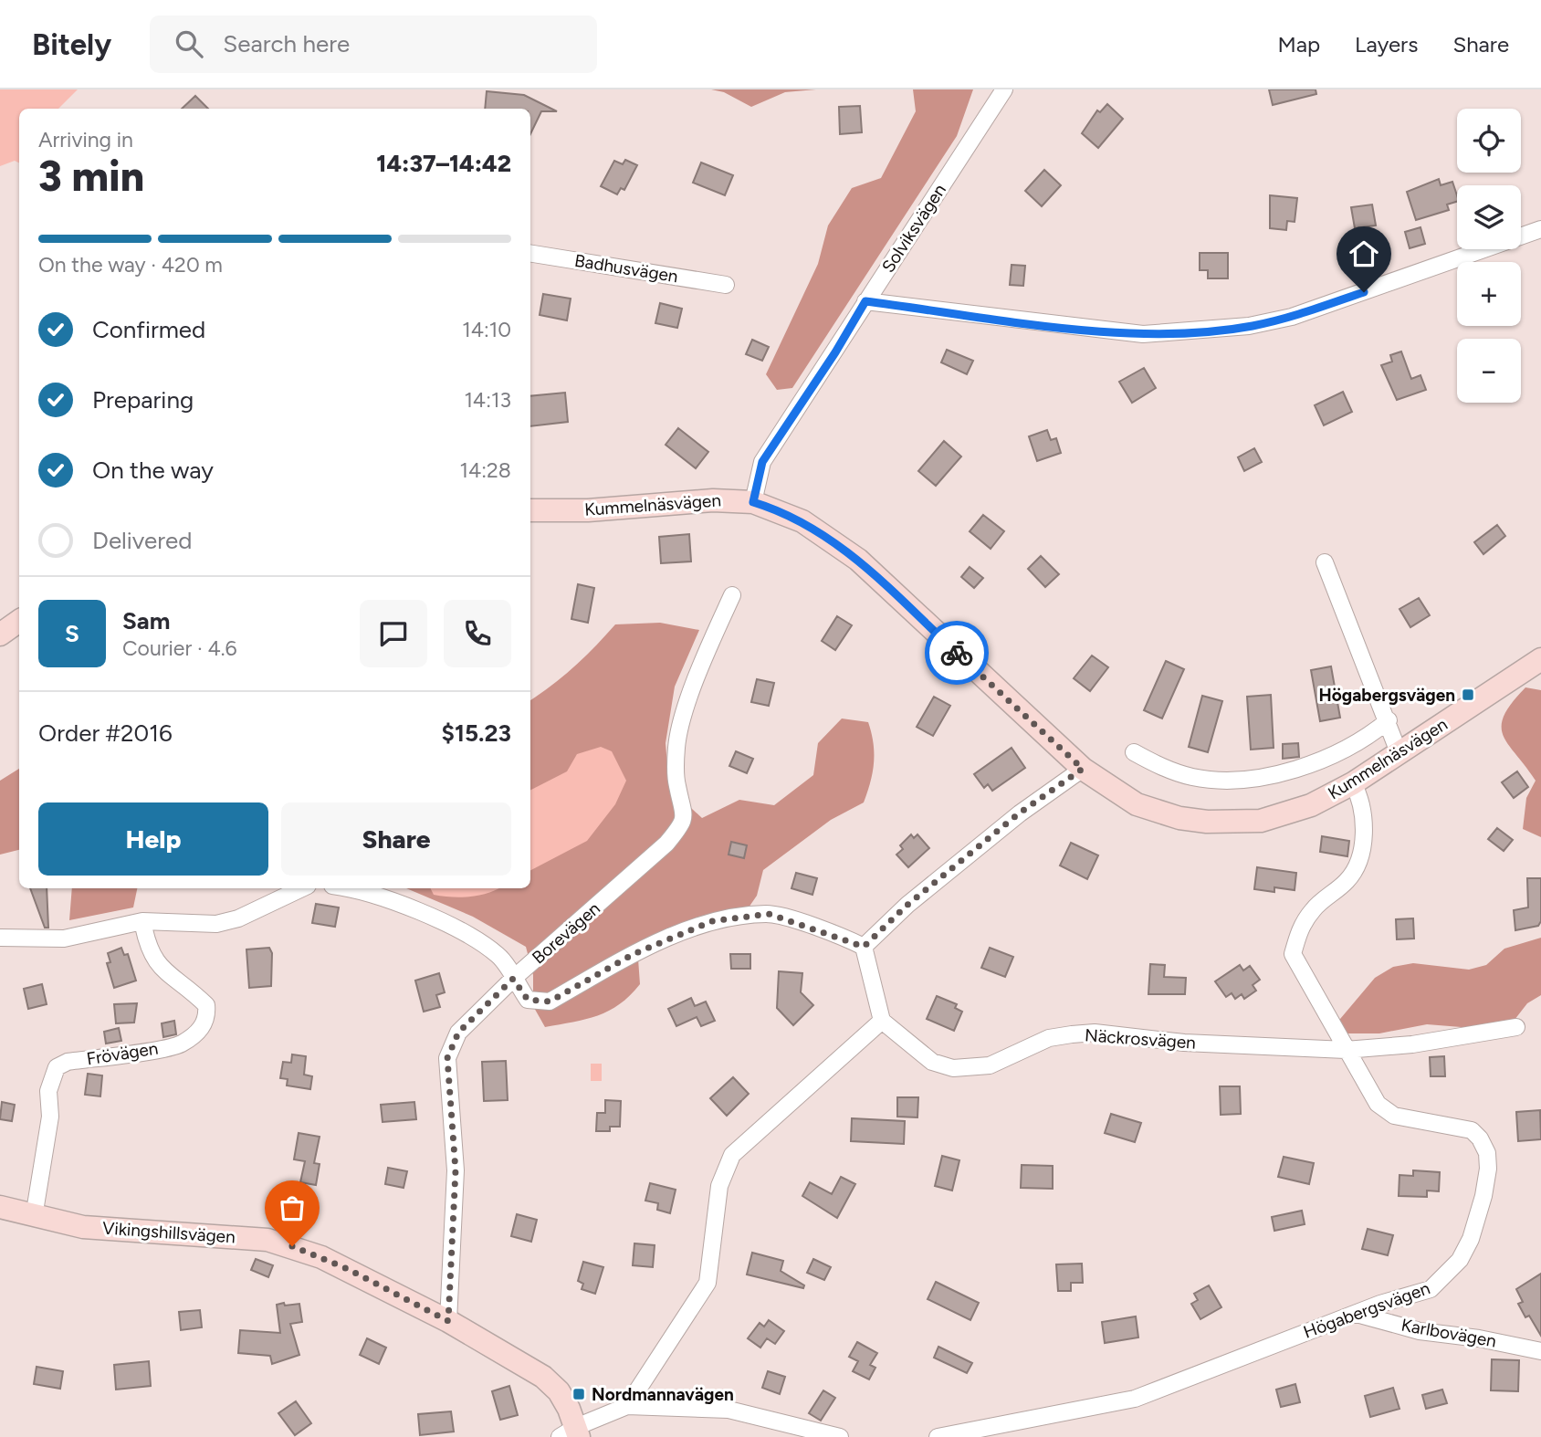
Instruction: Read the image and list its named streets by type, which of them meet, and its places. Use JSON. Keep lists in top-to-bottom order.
{
  "streets": {
    "street": [
      "Solviksvägen",
      "Badhusvägen",
      "Kummelnäsvägen",
      "Borevägen",
      "Näckrosvägen",
      "Frövägen",
      "Vikingshillsvägen",
      "Högabergsvägen",
      "Karlbovägen"
    ]
  },
  "crossings": [
    ["Solviksvägen", "Kummelnäsvägen"],
    ["Kummelnäsvägen", "Högabergsvägen"],
    ["Borevägen", "Vikingshillsvägen"],
    ["Näckrosvägen", "Högabergsvägen"],
    ["Frövägen", "Vikingshillsvägen"],
    ["Högabergsvägen", "Karlbovägen"]
  ],
  "places": {
    "transit": ["Högabergsvägen", "Nordmannavägen"]
  },
  "page": {
    "header": "Bitely",
    "search": "Search here",
    "nav": ["Map", "Layers", "Share"],
    "map_buttons": ["+", "−"],
    "heading": ["3 min", "Arriving in", "14:37–14:42"],
    "panel": [
      "Sam",
      "Courier · 4.6",
      "Order #2016",
      "$15.23"
    ],
    "bar": "On the way · 420 m",
    "list": [
      ["Confirmed", "14:10"],
      ["Preparing", "14:13"],
      ["On the way", "14:28"],
      "Delivered"
    ],
    "round": "S",
    "buttons": ["Help", "Share"]
  }
}
